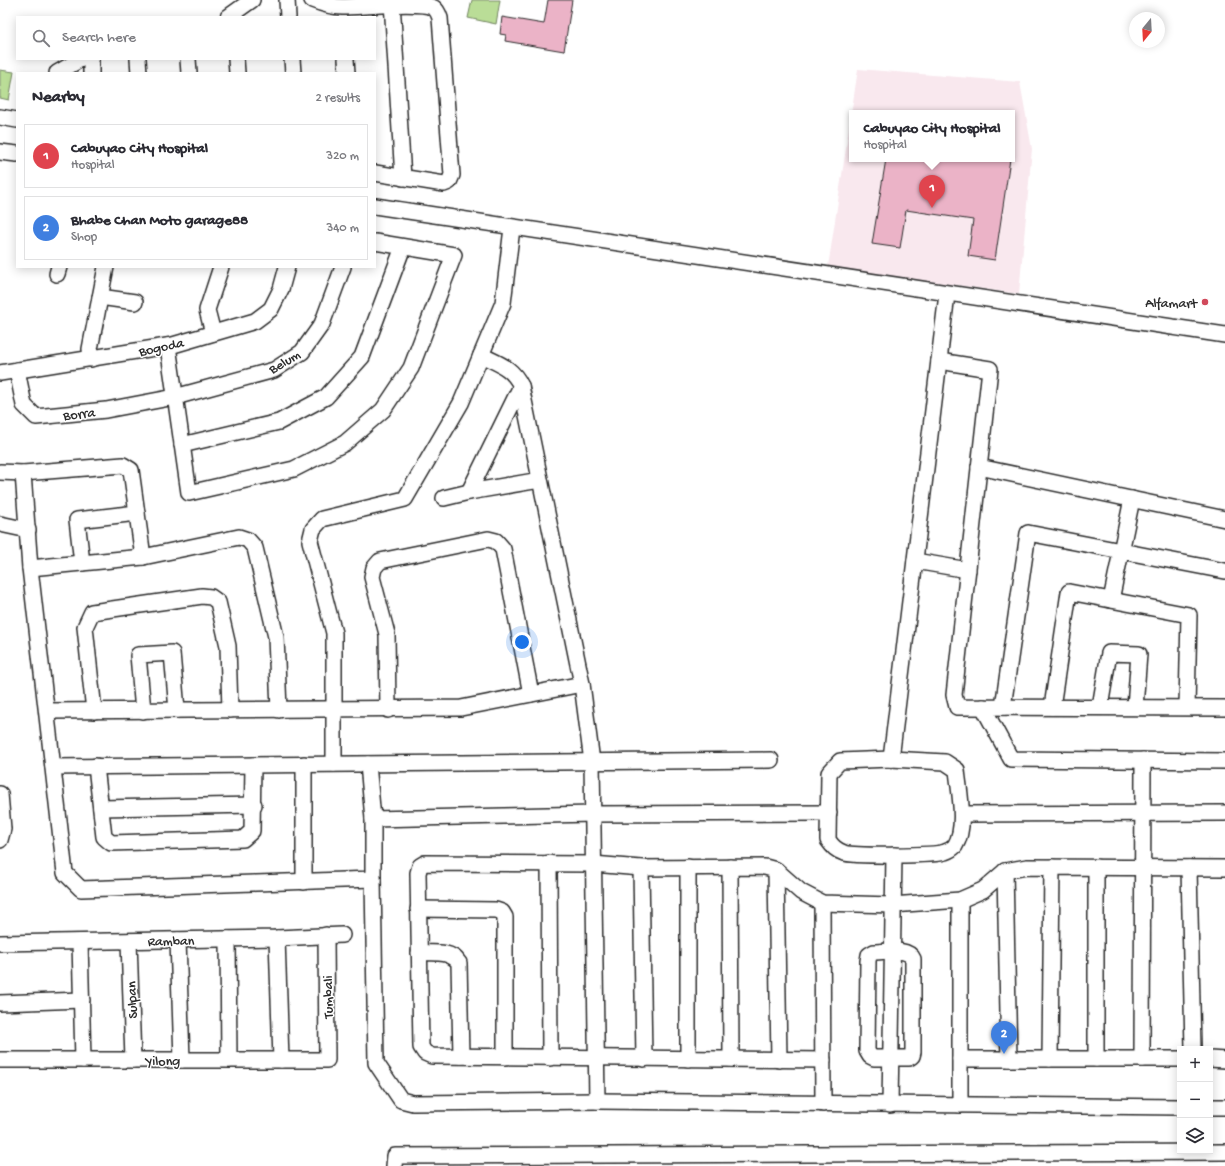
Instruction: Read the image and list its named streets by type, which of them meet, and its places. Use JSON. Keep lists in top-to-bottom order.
{
  "streets": {
    "street": [
      "Bogoda",
      "Belum",
      "Borra",
      "Ramban",
      "Tumbali",
      "Sulpan",
      "Yilong"
    ]
  },
  "crossings": [
    ["Bogoda", "Borra"],
    ["Belum", "Borra"],
    ["Ramban", "Tumbali"],
    ["Ramban", "Sulpan"],
    ["Tumbali", "Yilong"],
    ["Sulpan", "Yilong"]
  ],
  "places": ["Alfamart"],
  "north": "bottom",
  "page": {
    "search": "Search here",
    "heading": ["Nearby", "2 results"],
    "popup": ["Cabuyao City Hospital", "Hospital"],
    "list": [
      {
        "mark": "1",
        "name": "Cabuyao City Hospital",
        "note": "Hospital",
        "value": "320 m"
      },
      {
        "mark": "2",
        "name": "Bhabe Chan Moto garage88",
        "note": "Shop",
        "value": "340 m"
      }
    ],
    "pins": ["1", "2"],
    "map_buttons": ["+", "−"]
  }
}
